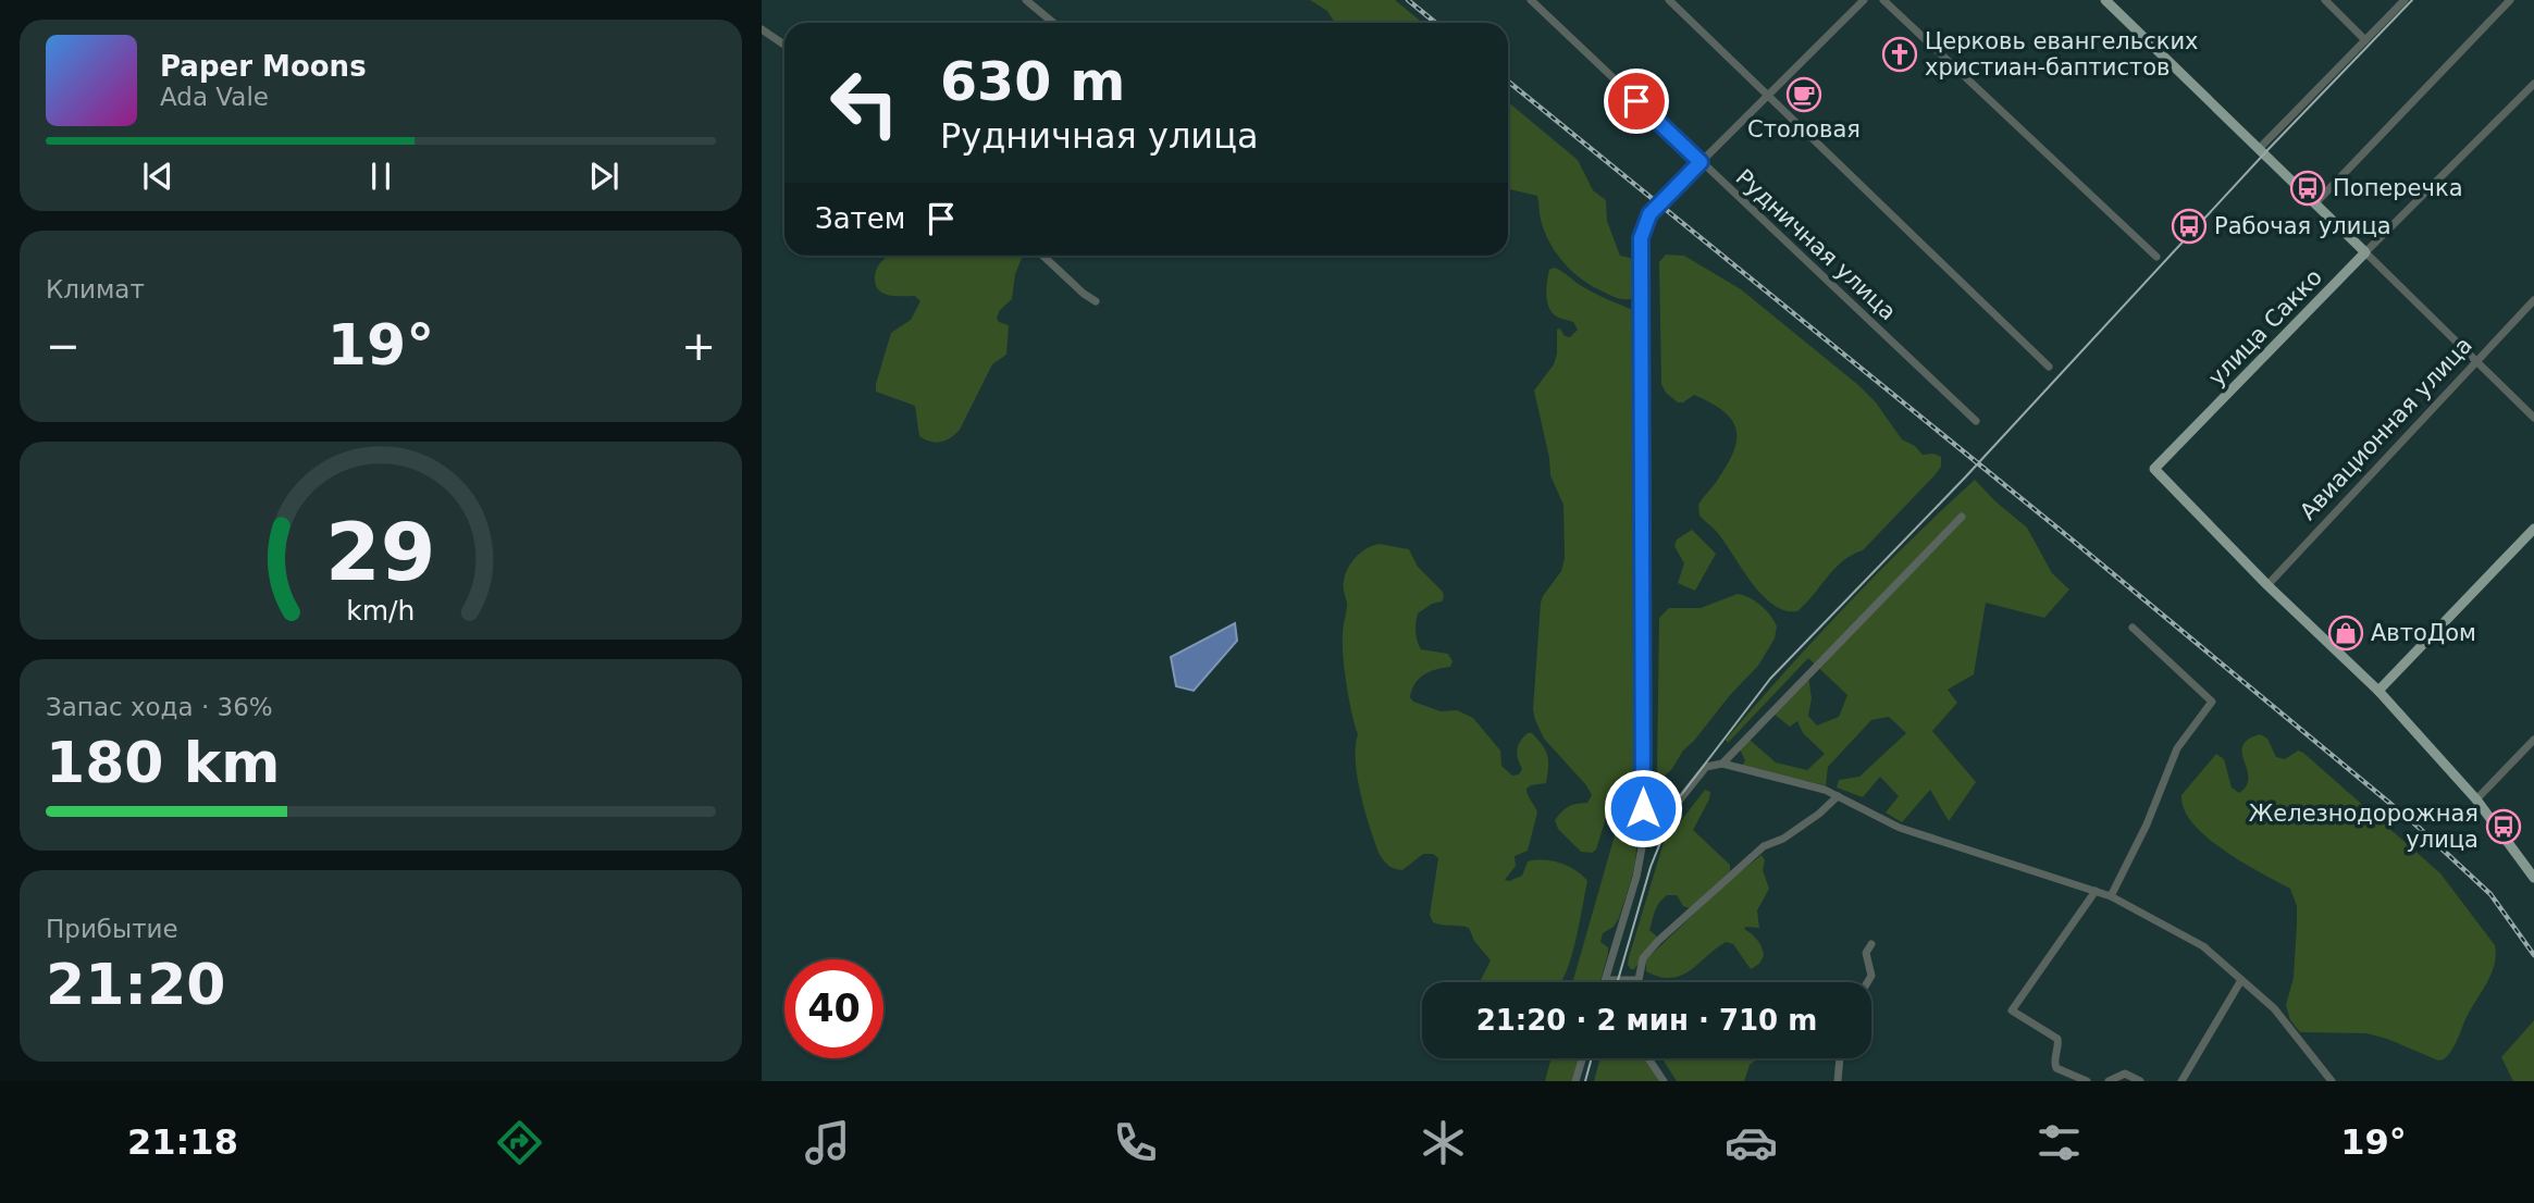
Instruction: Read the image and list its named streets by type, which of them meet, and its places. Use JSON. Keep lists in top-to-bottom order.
{
  "streets": {
    "main road": ["улица Сакко"],
    "street": ["Рудничная улица", "Авиационная улица"]
  },
  "crossings": [
    ["улица Сакко", "Авиационная улица"]
  ],
  "places": {
    "church": ["Церковь евангельских христиан-баптистов"],
    "cafe": ["Столовая"],
    "bus stop": ["Поперечка", "Рабочая улица", "Железнодорожная улица"],
    "shop": ["АвтоДом"]
  },
  "page": {
    "turn": ["630 m", "Рудничная улица"],
    "song": ["Paper Moons", "Ada Vale"],
    "then": "Затем",
    "tile": [
      "Климат",
      ["Запас хода · 36%", "180 km"],
      ["Прибытие", "21:20"]
    ],
    "heat": ["−", "19°", "+"],
    "limit": "40",
    "trip": "21:20 · 2 мин · 710 m",
    "tabs": ["21:18", "19°"],
    "gauge": ["29", "km/h"]
  }
}
